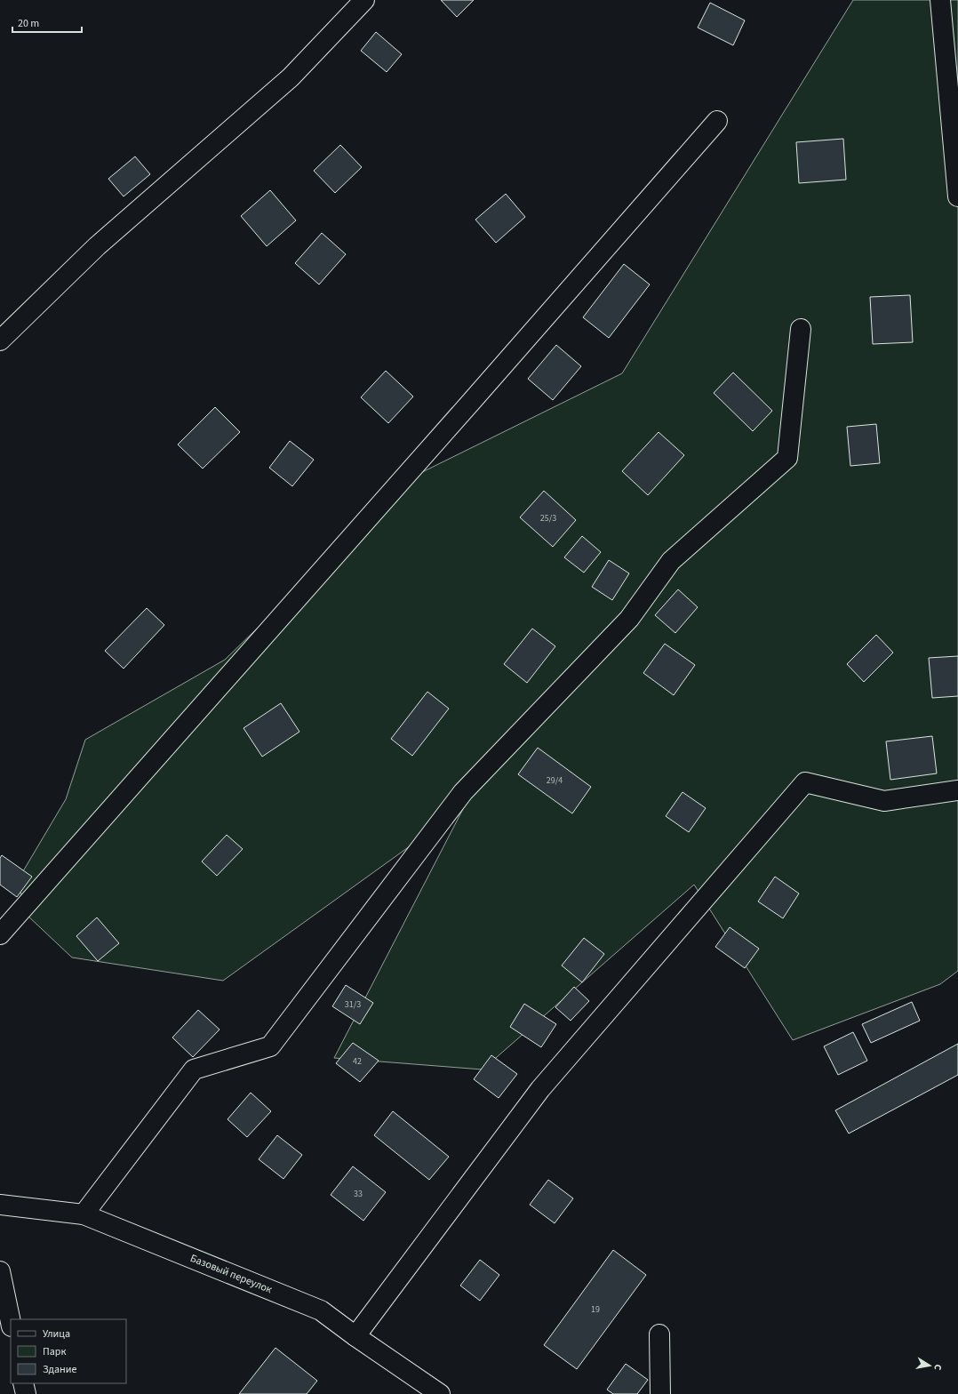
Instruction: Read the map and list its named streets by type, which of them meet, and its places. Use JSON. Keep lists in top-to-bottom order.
{
  "streets": {
    "street": ["Базовый переулок"]
  },
  "house_numbers": [
    "25/3",
    "29/4",
    "31/3",
    "42",
    "33",
    "19"
  ],
  "legend": ["Улица", "Парк", "Здание"],
  "scale_bar": "20 m",
  "north": "right"
}
